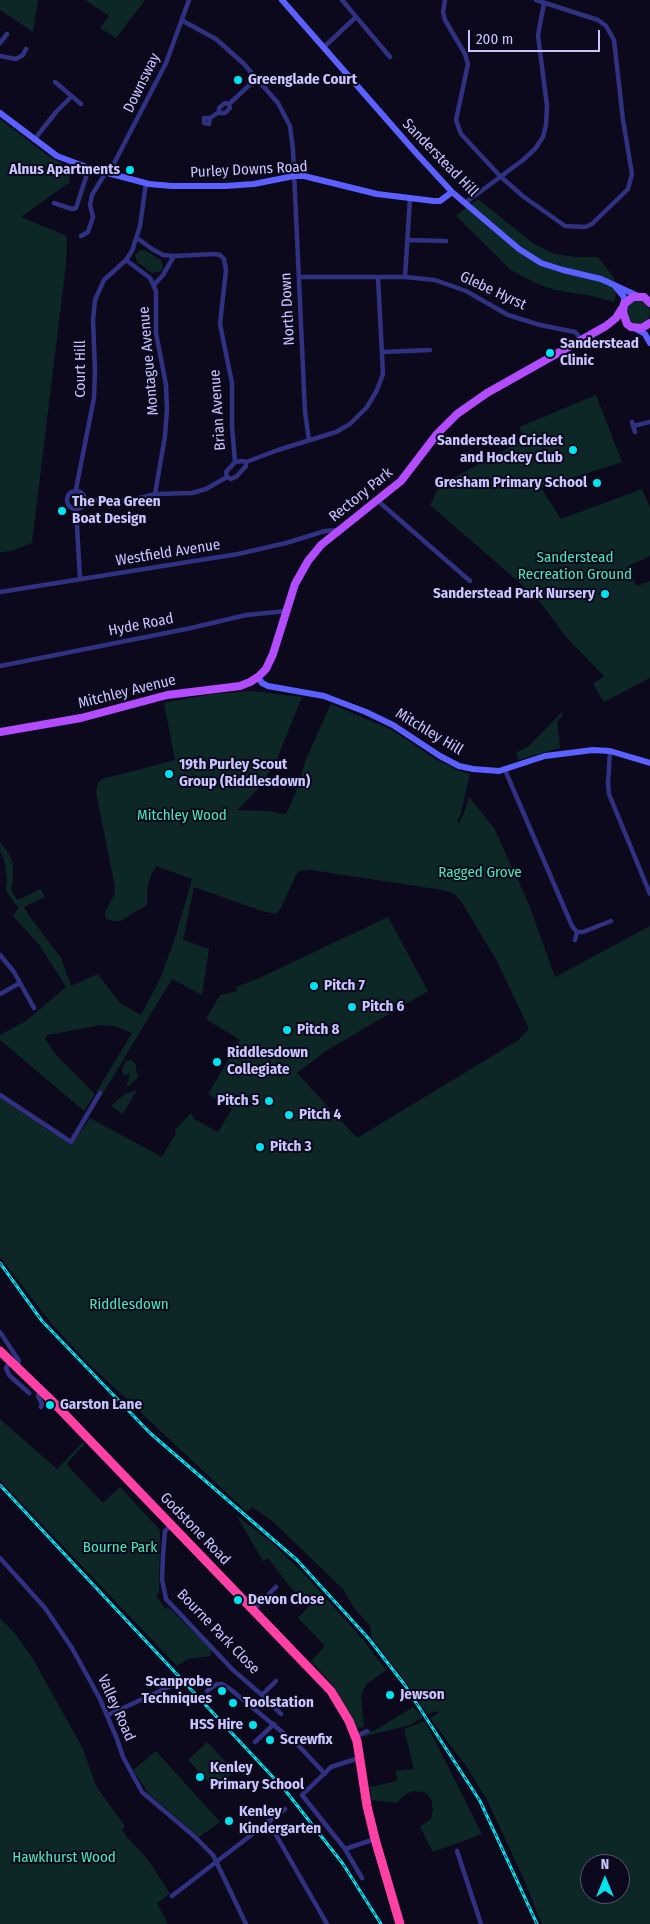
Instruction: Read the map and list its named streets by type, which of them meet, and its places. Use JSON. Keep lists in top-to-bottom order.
{
  "streets": {
    "highway": ["Godstone Road"],
    "main road": ["Rectory Park", "Mitchley Avenue"],
    "street": [
      "Downsway",
      "Sanderstead Hill",
      "Purley Downs Road",
      "Glebe Hyrst",
      "North Down",
      "Montague Avenue",
      "Court Hill",
      "Brian Avenue",
      "Westfield Avenue",
      "Hyde Road",
      "Mitchley Hill",
      "Bourne Park Close",
      "Valley Road"
    ]
  },
  "crossings": [
    ["Downsway", "Purley Downs Road"],
    ["Downsway", "North Down"],
    ["Sanderstead Hill", "Purley Downs Road"],
    ["Purley Downs Road", "North Down"],
    ["Purley Downs Road", "Court Hill"],
    ["Glebe Hyrst", "North Down"],
    ["Glebe Hyrst", "Brian Avenue"],
    ["Glebe Hyrst", "Rectory Park"],
    ["North Down", "Brian Avenue"],
    ["Montague Avenue", "Court Hill"],
    ["Montague Avenue", "Brian Avenue"],
    ["Court Hill", "Brian Avenue"],
    ["Court Hill", "Westfield Avenue"],
    ["Rectory Park", "Westfield Avenue"],
    ["Rectory Park", "Hyde Road"],
    ["Rectory Park", "Mitchley Avenue"],
    ["Rectory Park", "Mitchley Hill"],
    ["Mitchley Avenue", "Mitchley Hill"],
    ["Godstone Road", "Bourne Park Close"]
  ],
  "parks": [
    "Sanderstead Recreation Ground",
    "Mitchley Wood",
    "Ragged Grove",
    "Riddlesdown",
    "Bourne Park",
    "Hawkhurst Wood"
  ],
  "places": [
    "Greenglade Court",
    "Alnus Apartments",
    "Sanderstead Clinic",
    "Sanderstead Cricket and Hockey Club",
    "Gresham Primary School",
    "The Pea Green Boat Design",
    "Sanderstead Park Nursery",
    "19th Purley Scout Group (Riddlesdown)",
    "Pitch 7",
    "Pitch 6",
    "Pitch 8",
    "Riddlesdown Collegiate",
    "Pitch 5",
    "Pitch 4",
    "Pitch 3",
    "Garston Lane",
    "Devon Close",
    "Scanprobe Techniques",
    "Jewson",
    "Toolstation",
    "HSS Hire",
    "Screwfix",
    "Kenley Primary School",
    "Kenley Kindergarten"
  ],
  "scale_bar": "200 m",
  "north": "top"
}
